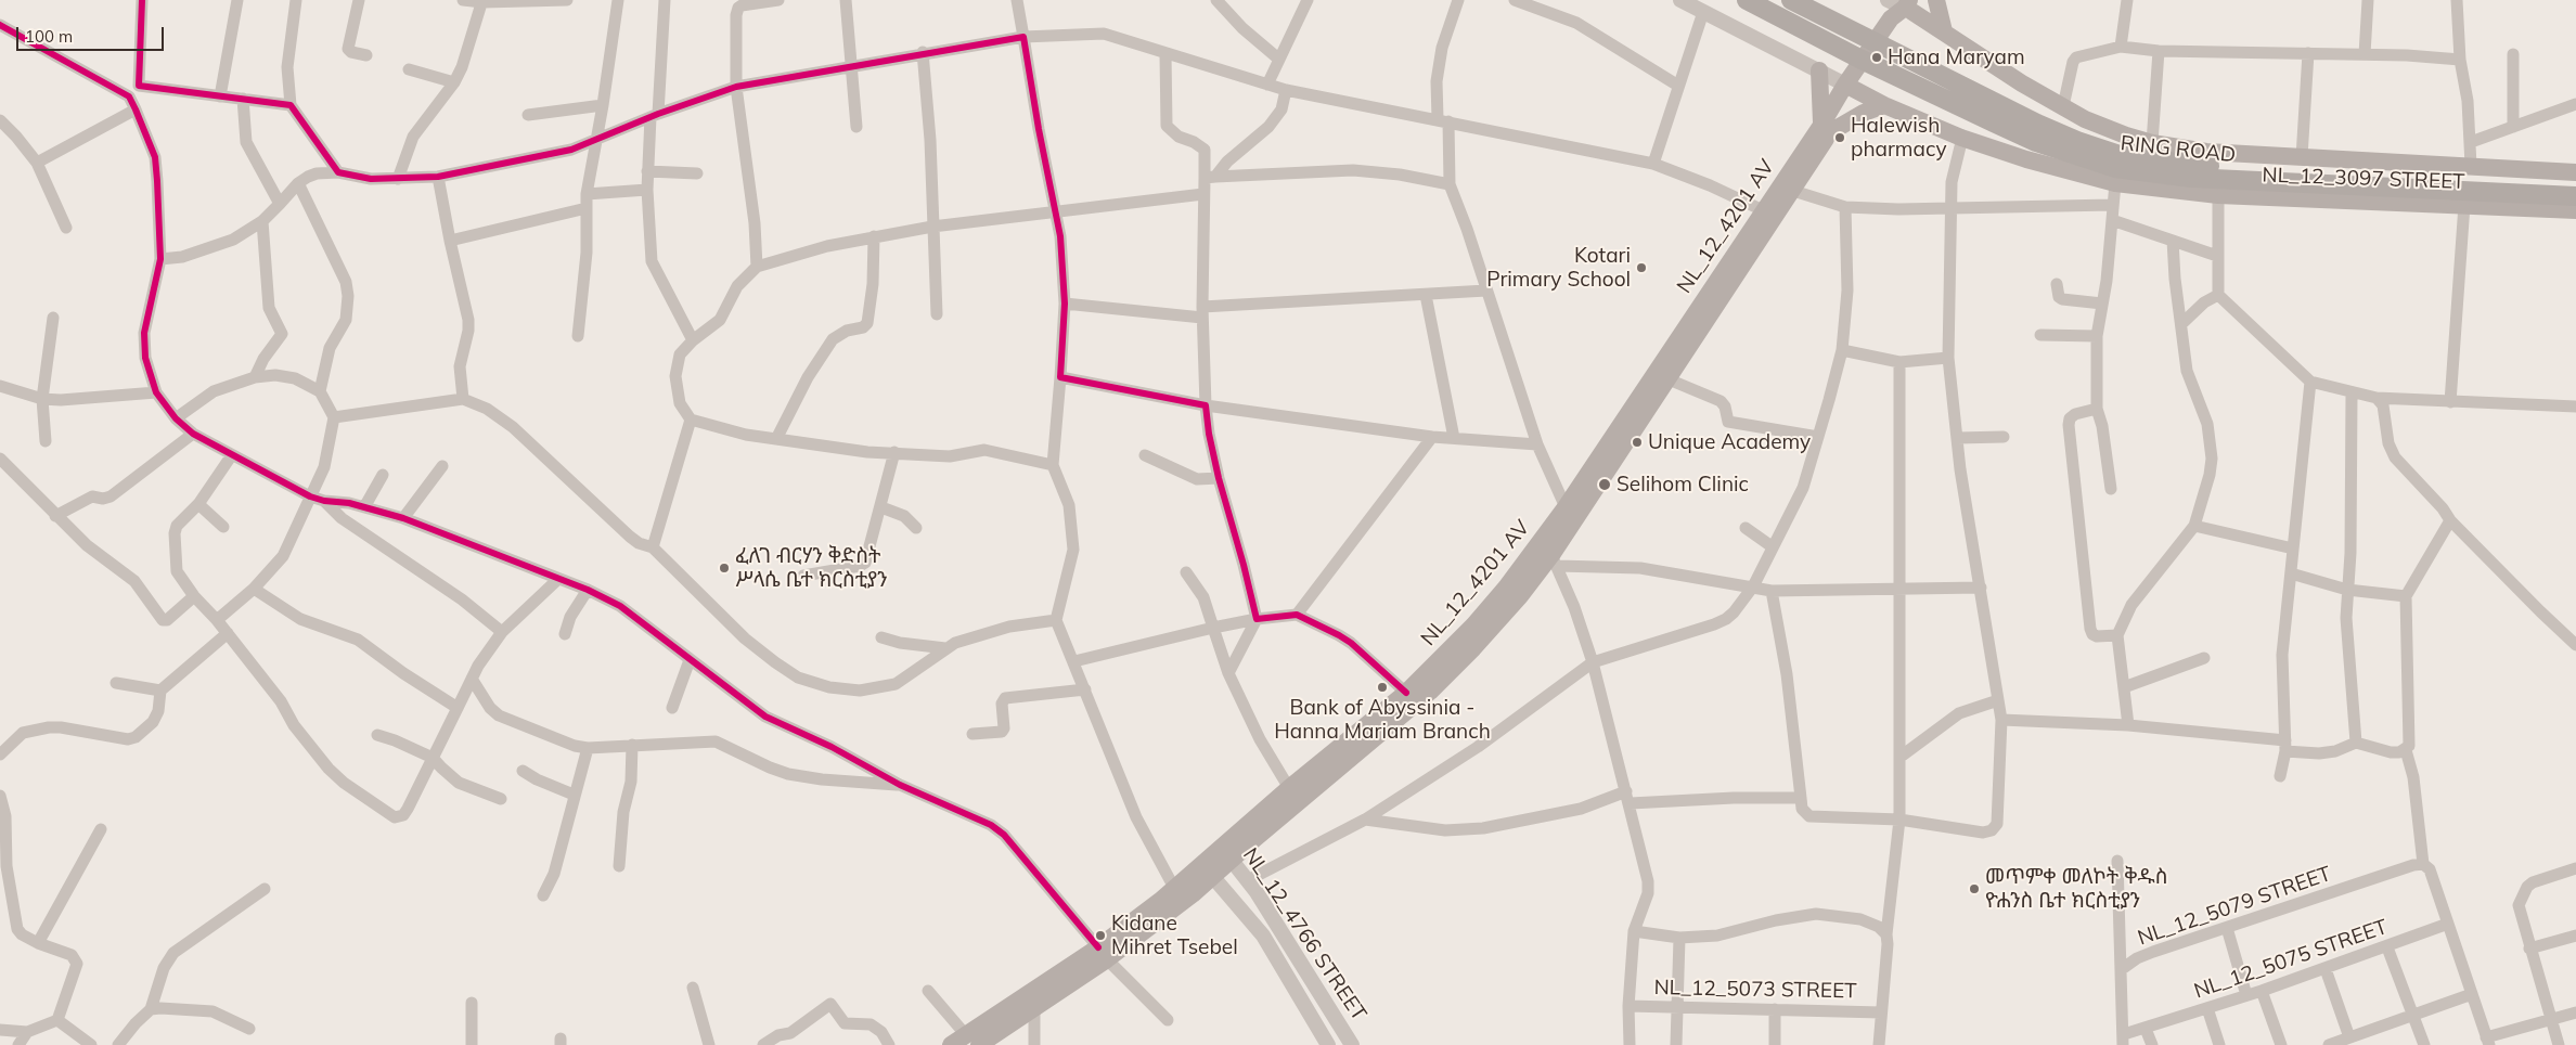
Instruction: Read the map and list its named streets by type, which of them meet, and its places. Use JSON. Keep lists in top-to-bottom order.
{
  "streets": {
    "highway": ["RING ROAD"],
    "main road": ["NL_12_3097 STREET", "NL_12_4201 AV"],
    "street": [
      "NL_12_5079 STREET",
      "NL_12_4766 STREET",
      "NL_12_5075 STREET",
      "NL_12_5073 STREET"
    ]
  },
  "crossings": [
    ["NL_12_4201 AV", "NL_12_4766 STREET"]
  ],
  "places": [
    "Hana Maryam",
    "Halewish pharmacy",
    "Kotari Primary School",
    "Unique Academy",
    "Selihom Clinic",
    "ፈለገ ብርሃን ቅድስት ሥላሴ ቤተ ክርስቲያን",
    "Bank of Abyssinia - Hanna Mariam Branch",
    "መጥምቀ መለኮት ቅዱስ ዮሐንስ ቤተ ክርስቲያን",
    "Kidane Mihret Tsebel"
  ],
  "scale_bar": "100 m"
}
